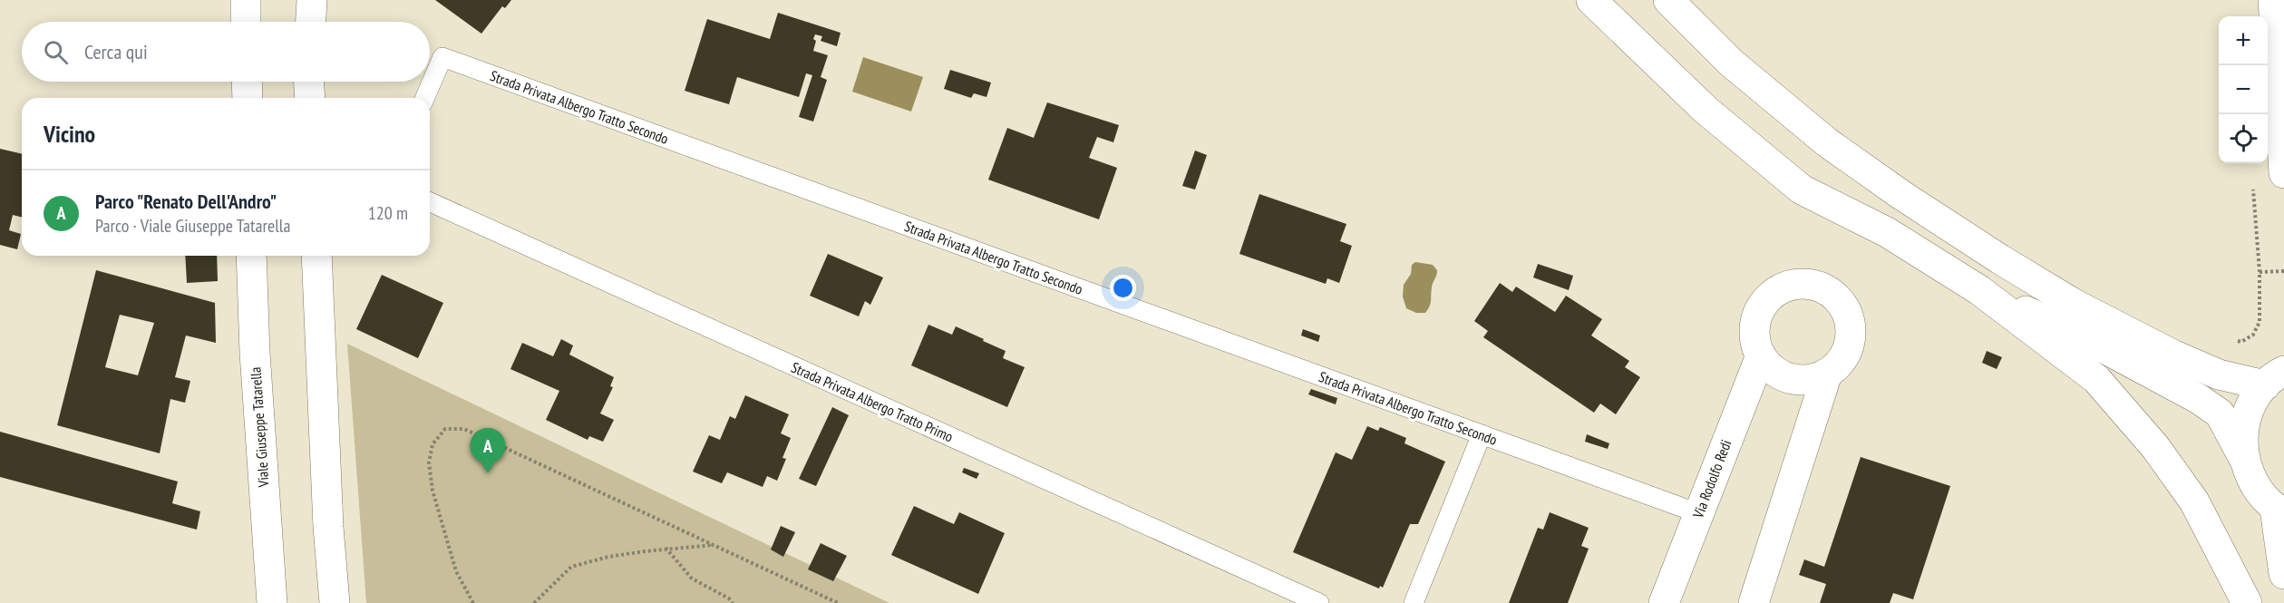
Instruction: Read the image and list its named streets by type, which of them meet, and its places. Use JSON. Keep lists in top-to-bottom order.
{
  "streets": {
    "main road": ["Viale Giuseppe Tatarella", "Via Rodolfo Redi"],
    "lane": ["Strada Privata Albergo Tratto Secondo", "Strada Privata Albergo Tratto Primo"]
  },
  "crossings": [
    ["Strada Privata Albergo Tratto Secondo", "Via Rodolfo Redi"]
  ],
  "page": {
    "map_buttons": ["+", "−"],
    "search": "Cerca qui",
    "heading": "Vicino",
    "list": [
      {
        "mark": "A",
        "name": "Parco \"Renato Dell'Andro\"",
        "note": "Parco · Viale Giuseppe Tatarella",
        "value": "120 m"
      }
    ],
    "pins": "A"
  }
}
